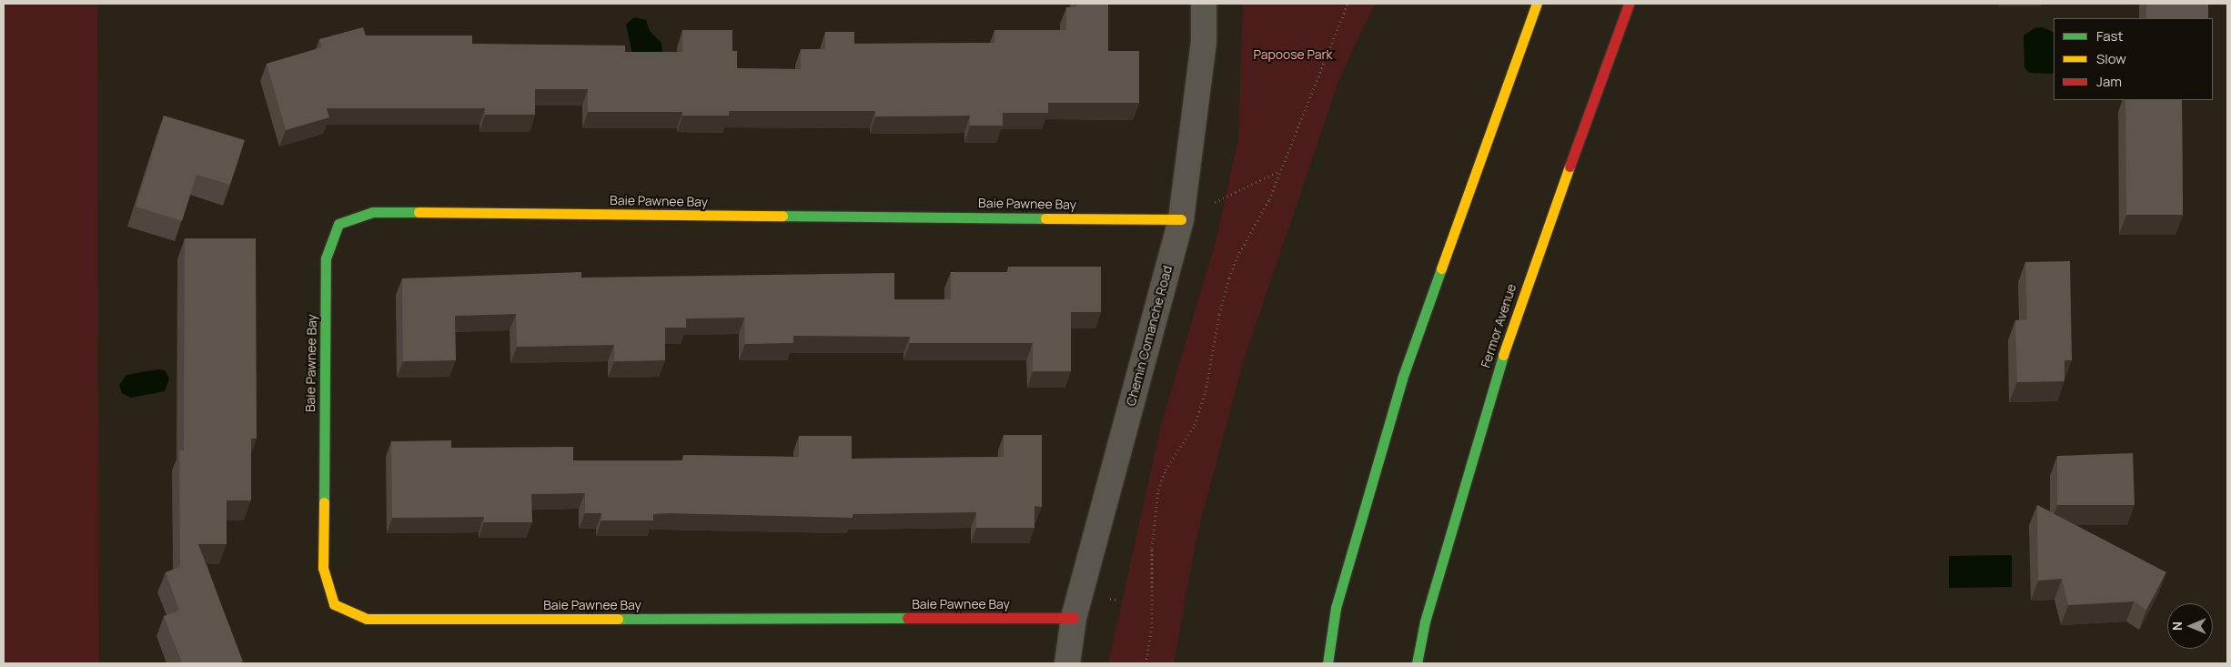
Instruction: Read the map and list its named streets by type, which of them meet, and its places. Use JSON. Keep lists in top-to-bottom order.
{
  "streets": {
    "main road": ["Baie Pawnee Bay", "Fermor Avenue"],
    "street": ["Chemin Comanche Road"]
  },
  "crossings": [
    ["Baie Pawnee Bay", "Chemin Comanche Road"]
  ],
  "parks": ["Papoose Park"],
  "legend": ["Fast", "Slow", "Jam"],
  "north": "left"
}
